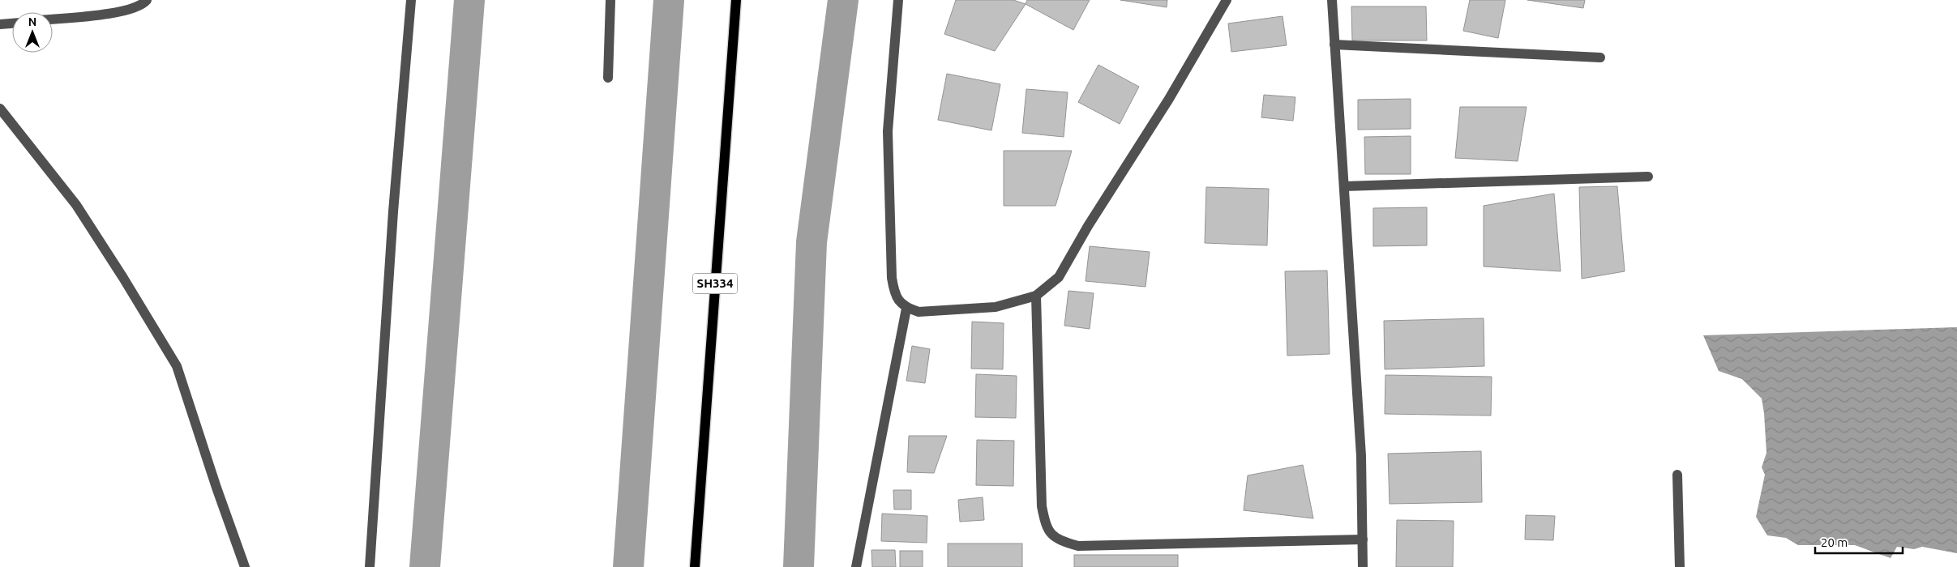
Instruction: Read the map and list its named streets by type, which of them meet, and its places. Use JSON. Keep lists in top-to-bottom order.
{
  "streets": {
    "main road": ["SH334"]
  },
  "scale_bar": "20 m",
  "north": "top"
}
